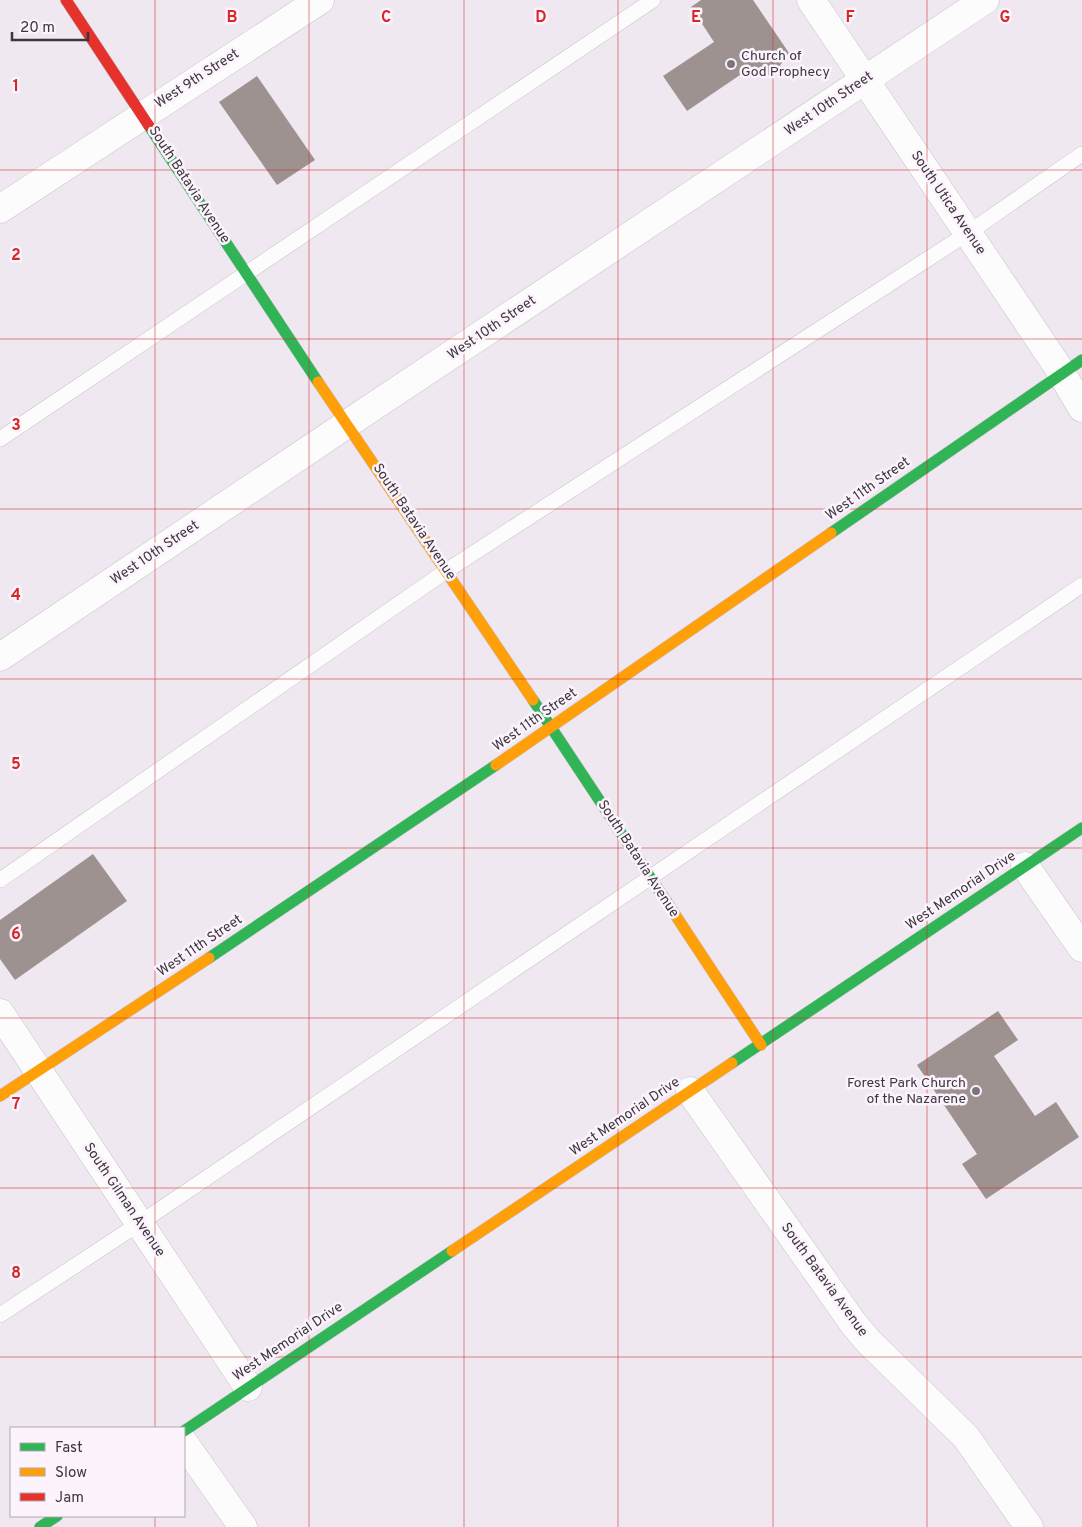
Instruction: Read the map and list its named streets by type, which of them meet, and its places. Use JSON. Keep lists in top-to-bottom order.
{
  "streets": {
    "street": [
      "West 9th Street",
      "West 10th Street",
      "South Batavia Avenue",
      "South Utica Avenue",
      "West 11th Street",
      "West Memorial Drive",
      "South Gilman Avenue"
    ]
  },
  "crossings": [
    ["West 9th Street", "South Batavia Avenue"],
    ["West 10th Street", "South Batavia Avenue"],
    ["West 10th Street", "South Utica Avenue"],
    ["South Batavia Avenue", "West 11th Street"],
    ["South Batavia Avenue", "West Memorial Drive"],
    ["South Utica Avenue", "West 11th Street"],
    ["West 11th Street", "South Gilman Avenue"],
    ["West Memorial Drive", "South Gilman Avenue"]
  ],
  "places": ["Church of God Prophecy", "Forest Park Church of the Nazarene"],
  "legend": ["Fast", "Slow", "Jam"],
  "scale_bar": "20 m",
  "grid": {
    "columns": [
      "B",
      "C",
      "D",
      "E",
      "F",
      "G"
    ],
    "rows": [
      "1",
      "2",
      "3",
      "4",
      "5",
      "6",
      "7",
      "8"
    ]
  }
}
